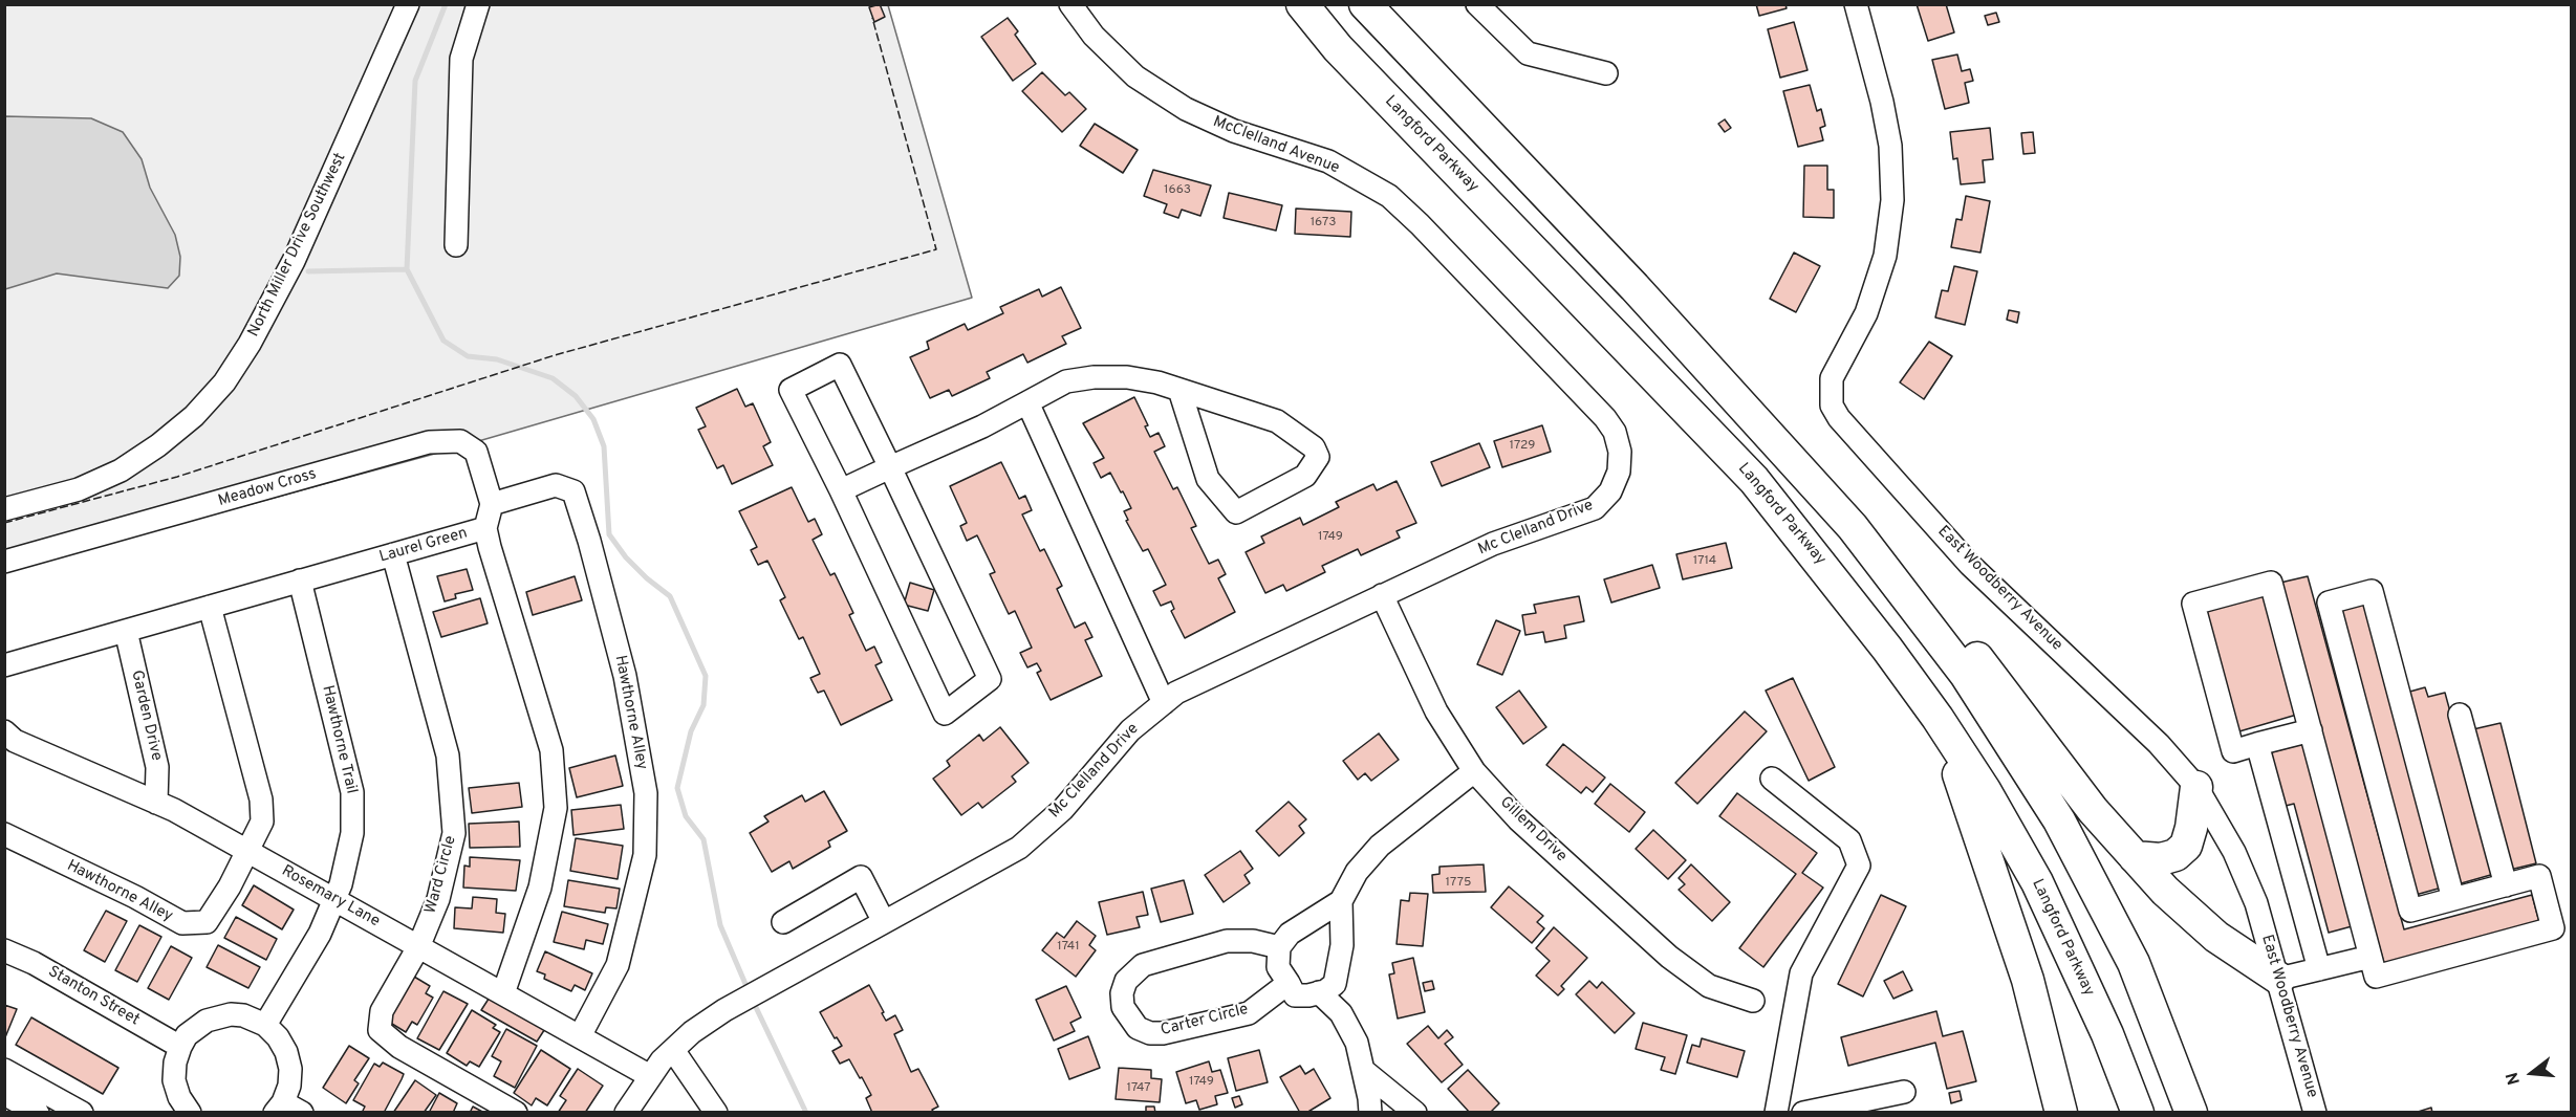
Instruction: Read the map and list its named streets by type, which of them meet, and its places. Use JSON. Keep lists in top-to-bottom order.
{
  "streets": {
    "highway": ["Langford Parkway"],
    "street": [
      "McClelland Avenue",
      "North Miller Drive Southwest",
      "Meadow Cross",
      "Mc Clelland Drive",
      "Laurel Green",
      "East Woodberry Avenue",
      "Hawthorne Alley",
      "Garden Drive",
      "Hawthorne Trail",
      "Gillem Drive",
      "Ward Circle",
      "Rosemary Lane",
      "Stanton Street",
      "Carter Circle"
    ]
  },
  "crossings": [
    ["McClelland Avenue", "Mc Clelland Drive"],
    ["Meadow Cross", "Hawthorne Alley"],
    ["Mc Clelland Drive", "Gillem Drive"],
    ["Mc Clelland Drive", "Rosemary Lane"],
    ["Laurel Green", "Hawthorne Alley"],
    ["Laurel Green", "Garden Drive"],
    ["Laurel Green", "Hawthorne Trail"],
    ["Laurel Green", "Ward Circle"],
    ["Laurel Green", "Rosemary Lane"],
    ["Hawthorne Alley", "Rosemary Lane"],
    ["Garden Drive", "Rosemary Lane"],
    ["Hawthorne Trail", "Rosemary Lane"],
    ["Ward Circle", "Rosemary Lane"]
  ],
  "house_numbers": [
    "1663",
    "1673",
    "1729",
    "1749",
    "1714",
    "1775",
    "1741",
    "1749",
    "1747"
  ],
  "north": "left"
}
